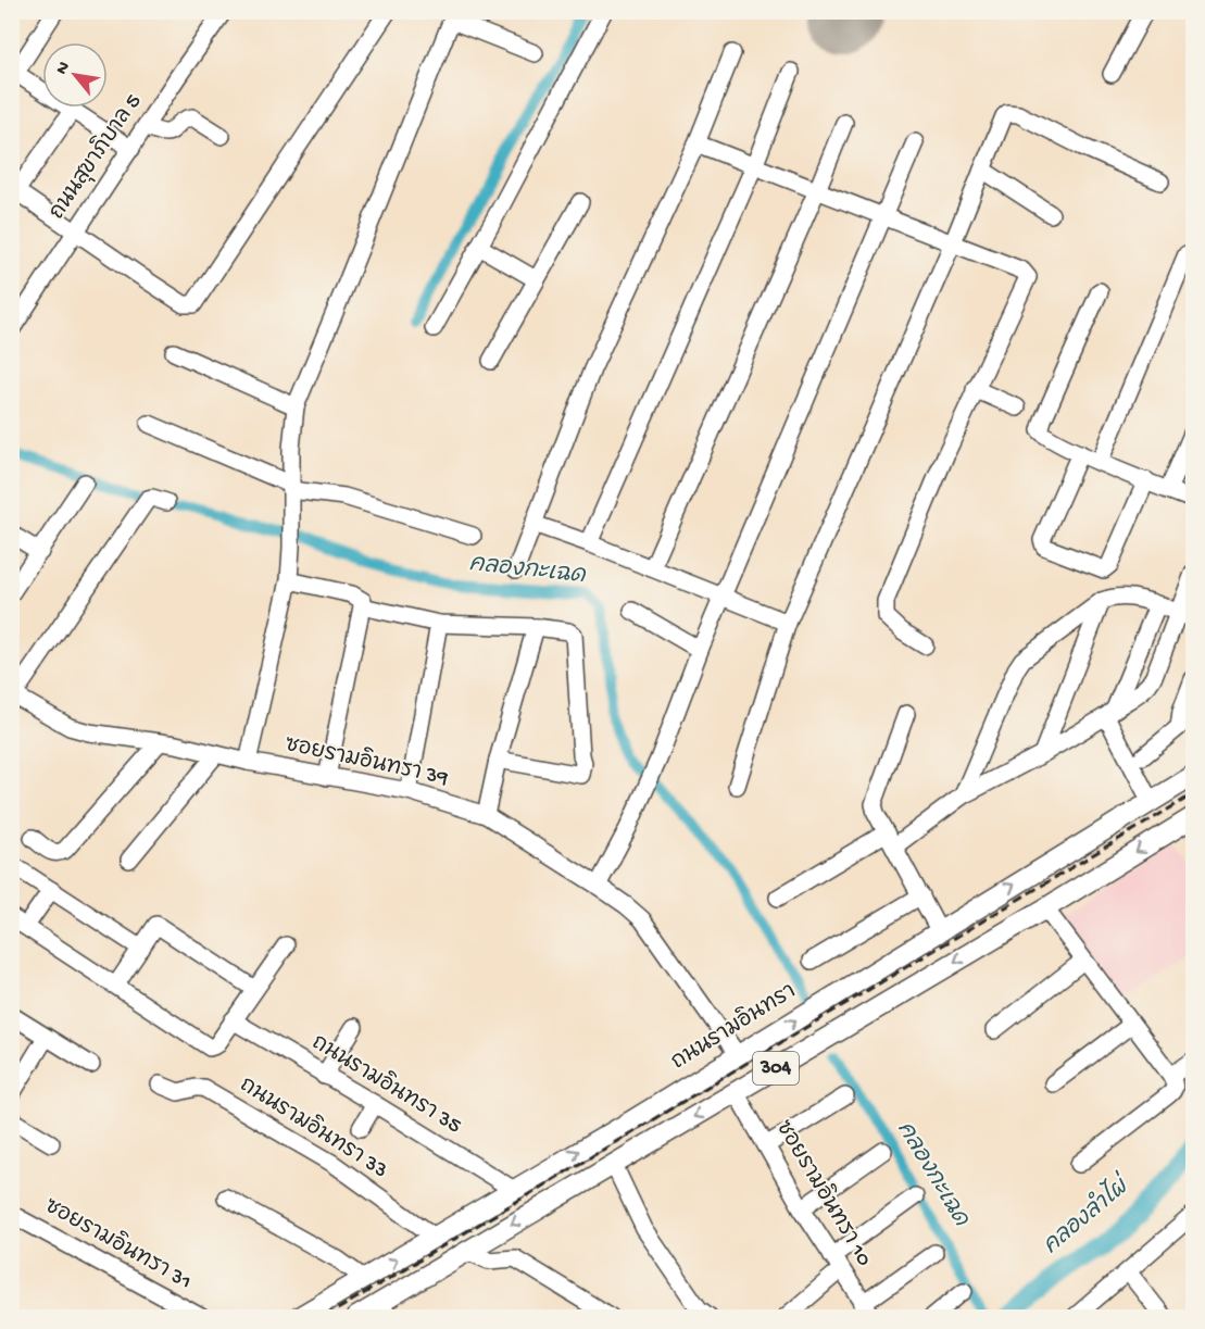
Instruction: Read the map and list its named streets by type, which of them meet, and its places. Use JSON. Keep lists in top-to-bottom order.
{
  "streets": {
    "main road": ["ถนนรามอินทรา", "304"],
    "street": [
      "ถนนสุขาภิบาล 5",
      "ซอยรามอินทรา 39",
      "ถนนรามอินทรา 35",
      "ถนนรามอินทรา 33",
      "ซอยรามอินทรา 10",
      "ซอยรามอินทรา 31"
    ]
  },
  "crossings": [
    ["ซอยรามอินทรา 39", "ถนนรามอินทรา"],
    ["ถนนรามอินทรา", "ถนนรามอินทรา 35"],
    ["ถนนรามอินทรา", "ถนนรามอินทรา 33"],
    ["304", "ซอยรามอินทรา 10"]
  ],
  "water": ["คลองกะเฉด", "คลองลำไผ่"],
  "north": "top left"
}
